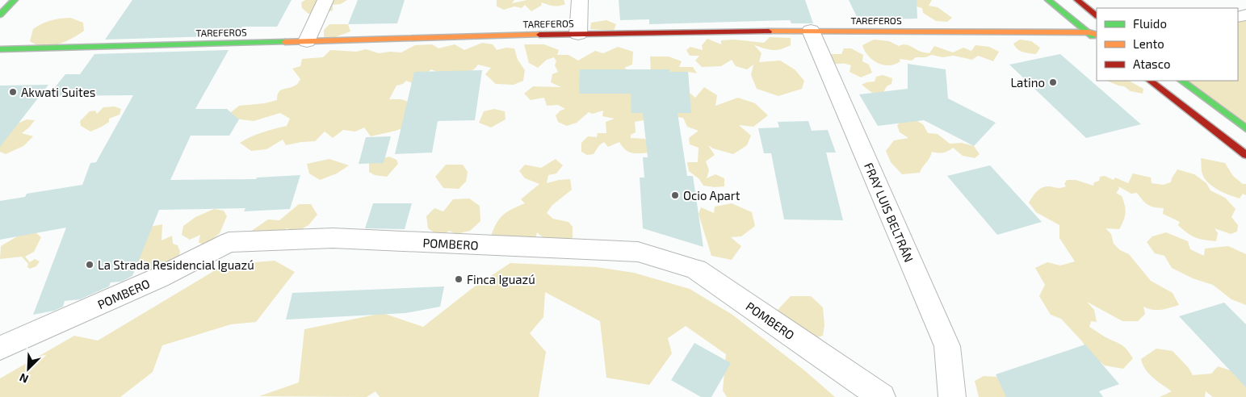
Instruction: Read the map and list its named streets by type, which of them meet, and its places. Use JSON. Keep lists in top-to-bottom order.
{
  "streets": {
    "street": ["TAREFEROS", "FRAY LUIS BELTRÁN", "POMBERO"]
  },
  "crossings": [
    ["TAREFEROS", "FRAY LUIS BELTRÁN"]
  ],
  "places": [
    "Latino",
    "Akwati Suites",
    "Ocio Apart",
    "La Strada Residencial Iguazú",
    "Finca Iguazú"
  ],
  "legend": ["Fluido", "Lento", "Atasco"],
  "north": "bottom left"
}
